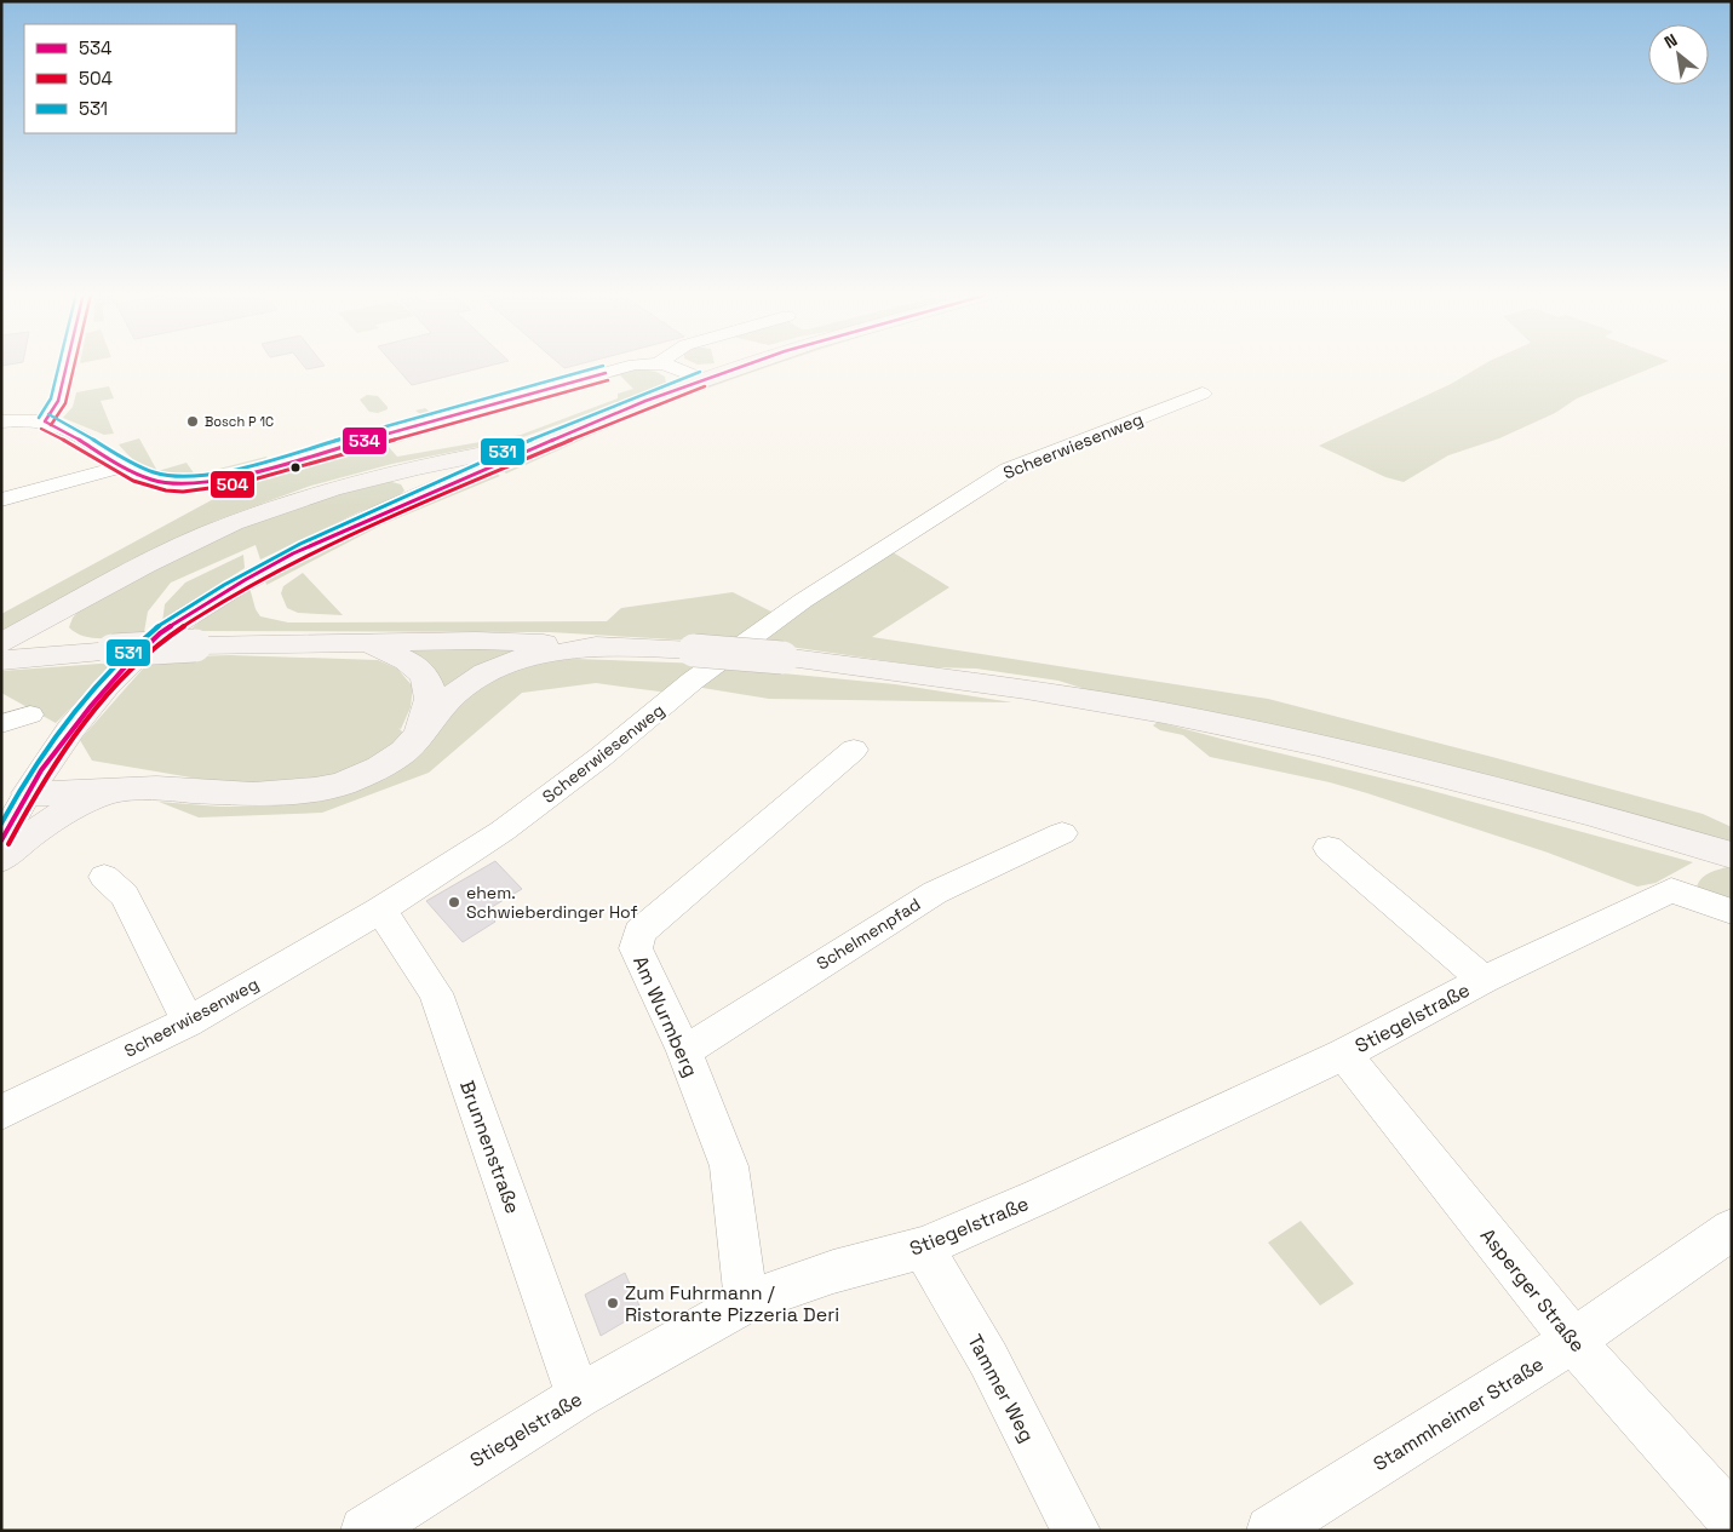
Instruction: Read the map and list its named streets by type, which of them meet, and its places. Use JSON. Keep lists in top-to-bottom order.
{
  "streets": {
    "street": [
      "Scheerwiesenweg",
      "Schelmenpfad",
      "Am Wurmberg",
      "Stiegelstraße",
      "Brunnenstraße",
      "Asperger Straße",
      "Tammer Weg",
      "Stammheimer Straße"
    ]
  },
  "crossings": [
    ["Scheerwiesenweg", "Brunnenstraße"],
    ["Schelmenpfad", "Am Wurmberg"],
    ["Am Wurmberg", "Stiegelstraße"],
    ["Stiegelstraße", "Brunnenstraße"],
    ["Stiegelstraße", "Asperger Straße"],
    ["Stiegelstraße", "Tammer Weg"],
    ["Asperger Straße", "Stammheimer Straße"]
  ],
  "places": ["Bosch P 1C", "ehem. Schwieberdinger Hof", "Zum Fuhrmann / Ristorante Pizzeria Deri"],
  "lines": ["transit line 534", "transit line 504", "transit line 531"],
  "legend": ["534", "504", "531"],
  "north": "top left"
}
